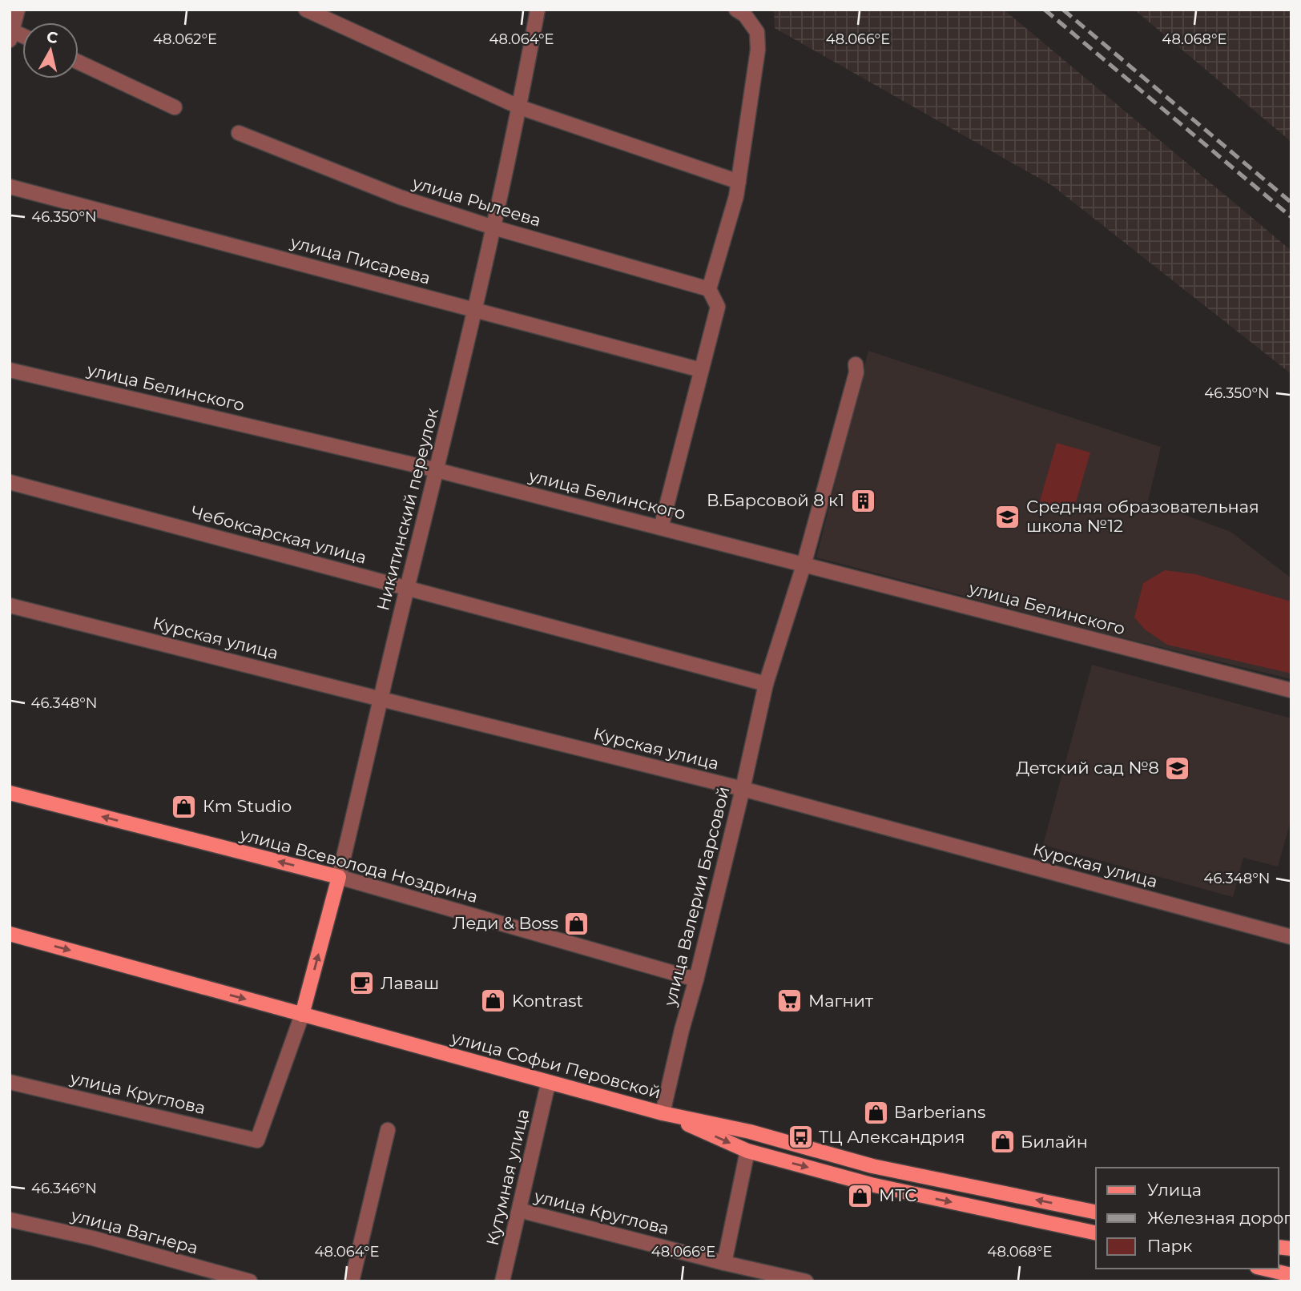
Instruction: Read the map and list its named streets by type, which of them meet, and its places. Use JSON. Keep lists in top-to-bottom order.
{
  "streets": {
    "main road": ["Никитинский переулок", "улица Всеволода Ноздрина", "улица Софьи Перовской"],
    "street": [
      "улица Рылеева",
      "улица Писарева",
      "улица Белинского",
      "Чебоксарская улица",
      "Курская улица",
      "улица Валерии Барсовой",
      "улица Круглова",
      "Кутумная улица",
      "улица Вагнера"
    ]
  },
  "crossings": [
    ["улица Рылеева", "Никитинский переулок"],
    ["улица Писарева", "Никитинский переулок"],
    ["улица Белинского", "Никитинский переулок"],
    ["улица Белинского", "улица Валерии Барсовой"],
    ["Никитинский переулок", "Чебоксарская улица"],
    ["Никитинский переулок", "Курская улица"],
    ["Никитинский переулок", "улица Всеволода Ноздрина"],
    ["Никитинский переулок", "улица Софьи Перовской"],
    ["Никитинский переулок", "улица Круглова"],
    ["Чебоксарская улица", "улица Валерии Барсовой"],
    ["Курская улица", "улица Валерии Барсовой"],
    ["улица Всеволода Ноздрина", "улица Валерии Барсовой"],
    ["улица Валерии Барсовой", "улица Софьи Перовской"],
    ["улица Софьи Перовской", "улица Круглова"],
    ["улица Софьи Перовской", "Кутумная улица"],
    ["улица Круглова", "Кутумная улица"]
  ],
  "one_way": ["улица Всеволода Ноздрина"],
  "places": {
    "building": ["В.Барсовой 8 к1"],
    "school or university": ["Средняя образовательная школа №12", "Детский сад №8"],
    "shop": [
      "Кm Studio",
      "Леди & Boss",
      "Kontrast",
      "Barberians",
      "Билайн",
      "МТС"
    ],
    "cafe": ["Лаваш"],
    "supermarket": ["Магнит"],
    "bus stop": ["ТЦ Александрия"]
  },
  "legend": ["Улица", "Железная дорога", "Парк"],
  "north": "top",
  "coordinates": [
    "48.062°E",
    "48.064°E",
    "48.066°E",
    "48.068°E",
    "46.350°N",
    "46.348°N",
    "46.346°N"
  ]
}
